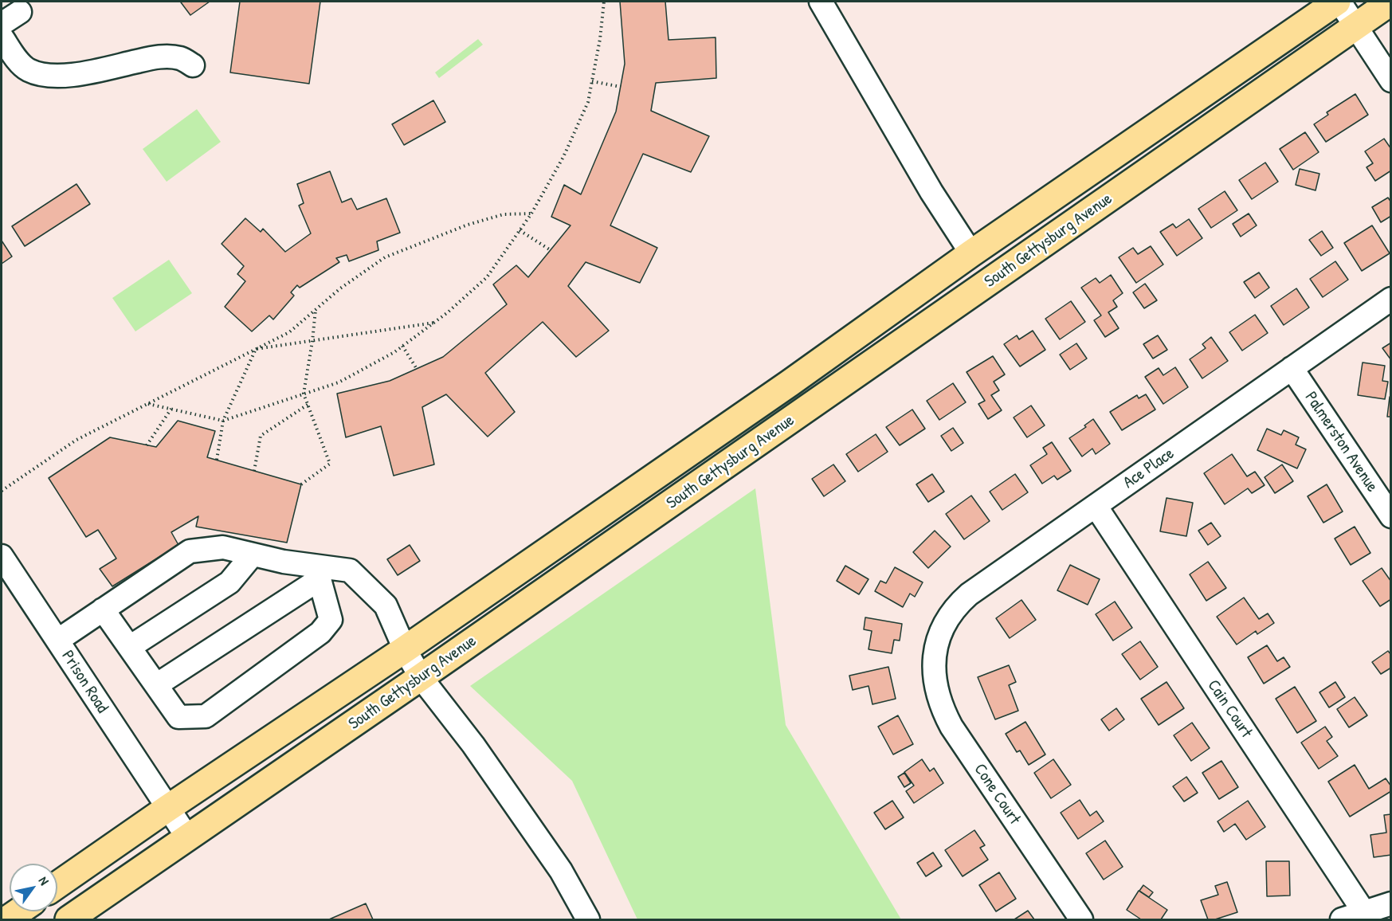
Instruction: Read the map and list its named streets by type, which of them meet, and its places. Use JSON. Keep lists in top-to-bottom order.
{
  "streets": {
    "main road": ["South Gettysburg Avenue"],
    "street": [
      "Palmerston Avenue",
      "Ace Place",
      "Prison Road",
      "Cain Court",
      "Cone Court"
    ]
  },
  "crossings": [
    ["South Gettysburg Avenue", "Prison Road"],
    ["Palmerston Avenue", "Ace Place"],
    ["Ace Place", "Cain Court"],
    ["Ace Place", "Cone Court"]
  ],
  "north": "top right"
}
